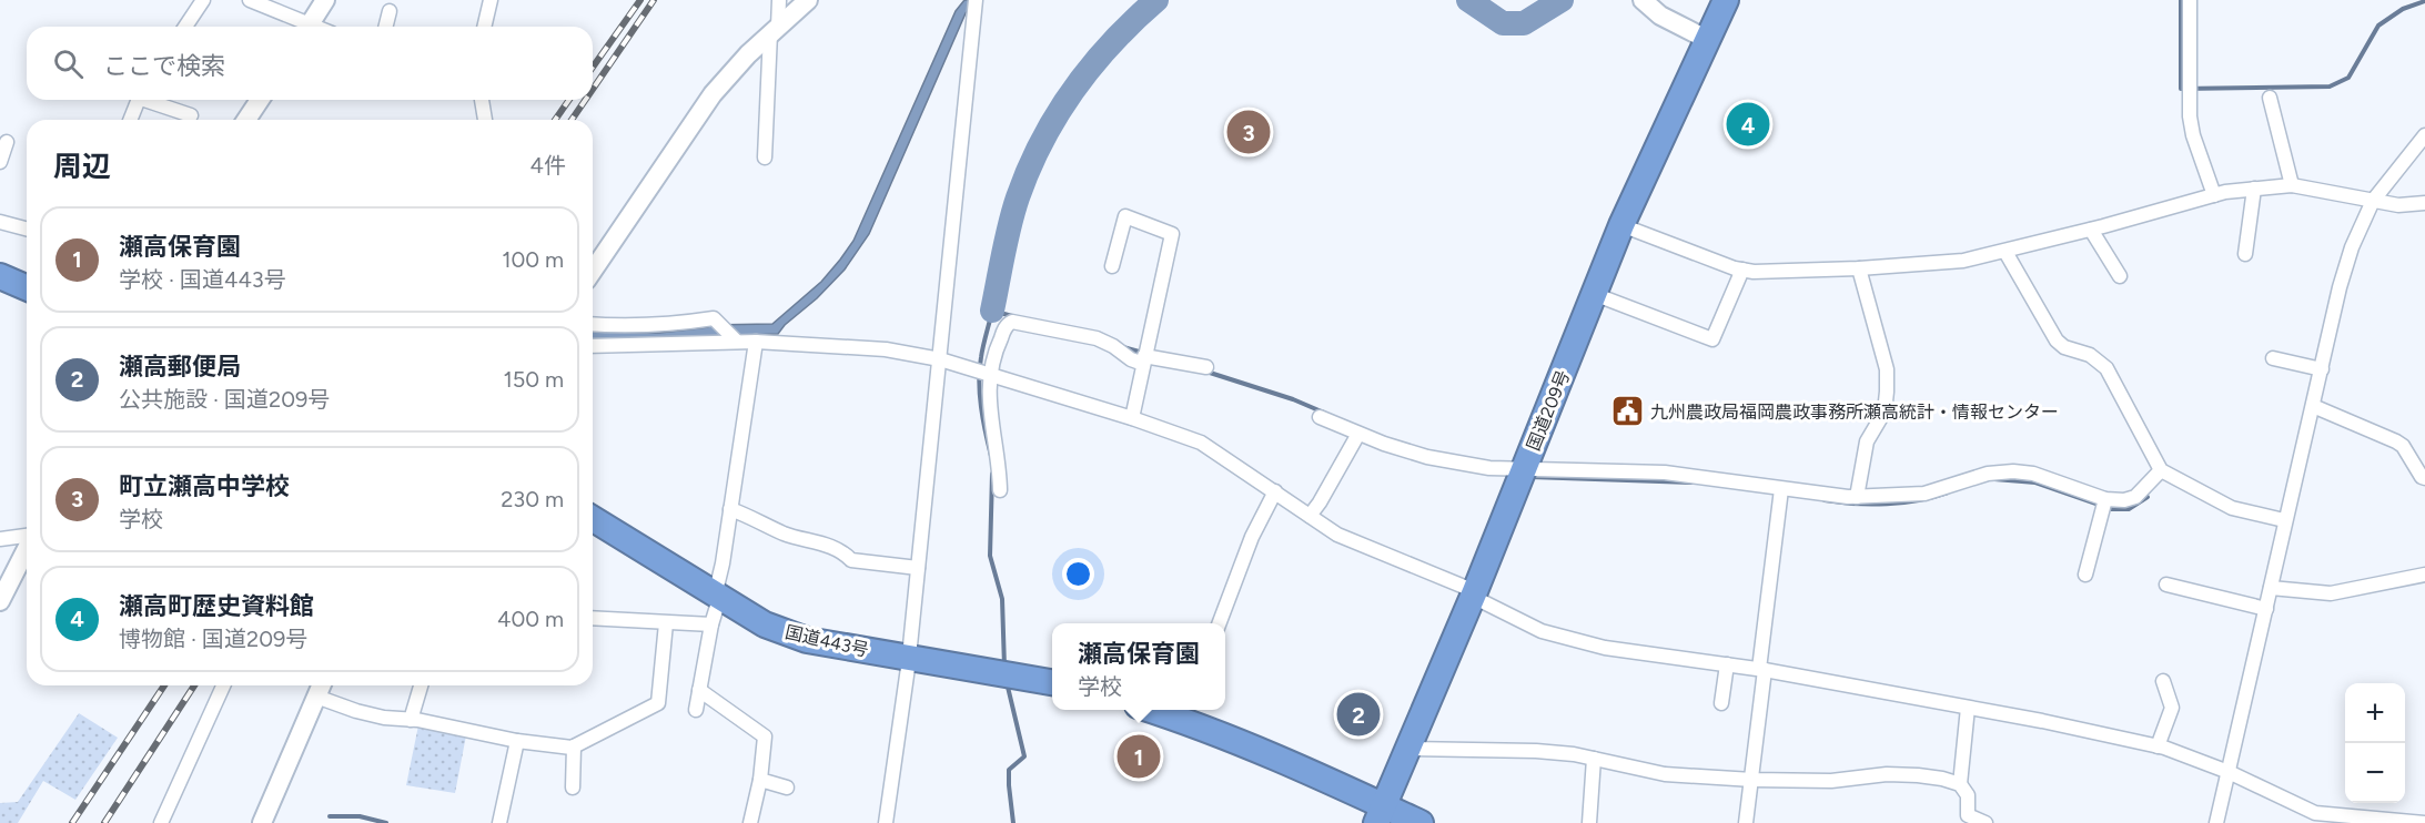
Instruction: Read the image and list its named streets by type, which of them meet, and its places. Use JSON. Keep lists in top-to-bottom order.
{
  "streets": {
    "highway": ["国道209号", "国道443号"]
  },
  "places": {
    "public building": ["九州農政局福岡農政事務所瀬高統計・情報センター"]
  },
  "page": {
    "search": "ここで検索",
    "pins": [
      "4",
      "3",
      "2",
      "1"
    ],
    "heading": ["周辺", "4件"],
    "list": [
      {
        "mark": "1",
        "name": "瀬高保育園",
        "note": "学校 · 国道443号",
        "value": "100 m"
      },
      {
        "mark": "2",
        "name": "瀬高郵便局",
        "note": "公共施設 · 国道209号",
        "value": "150 m"
      },
      {
        "mark": "3",
        "name": "町立瀬高中学校",
        "note": "学校",
        "value": "230 m"
      },
      {
        "mark": "4",
        "name": "瀬高町歴史資料館",
        "note": "博物館 · 国道209号",
        "value": "400 m"
      }
    ],
    "popup": ["瀬高保育園", "学校"],
    "map_buttons": ["+", "−"]
  }
}
